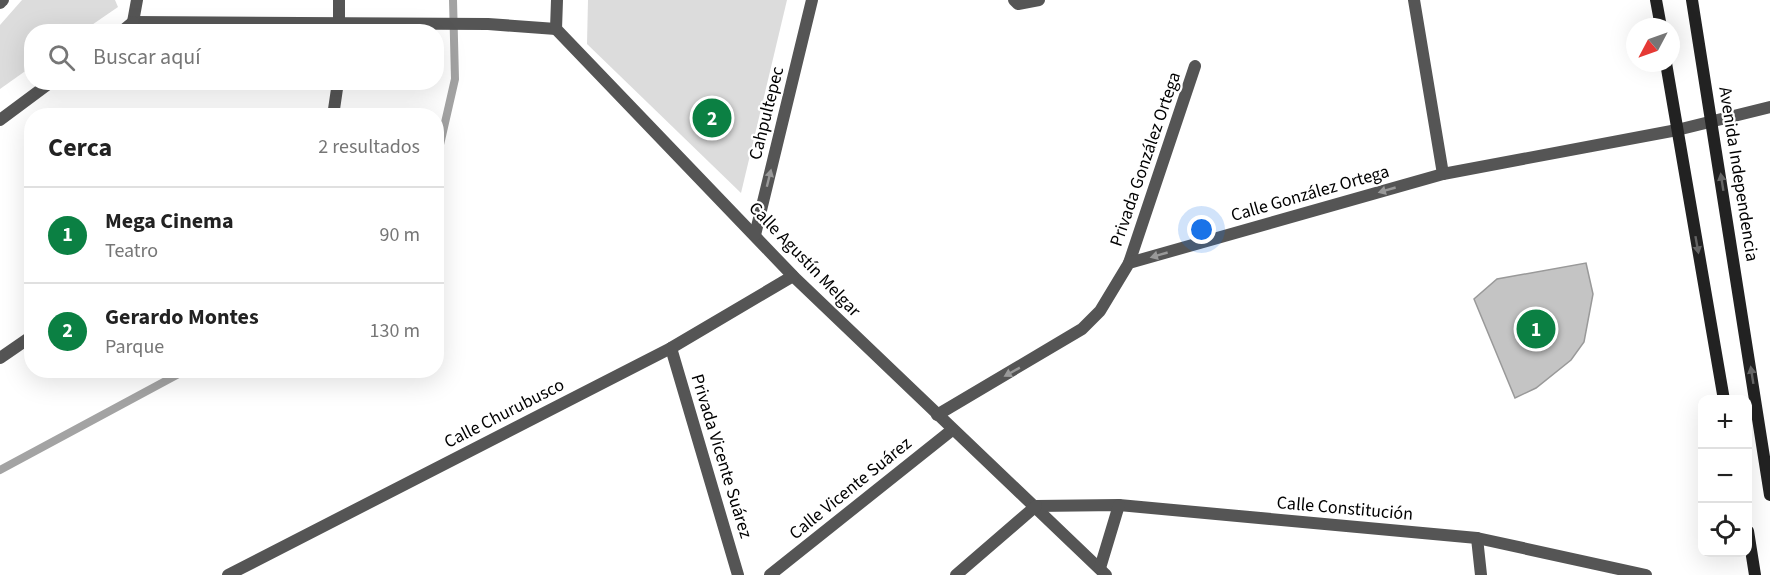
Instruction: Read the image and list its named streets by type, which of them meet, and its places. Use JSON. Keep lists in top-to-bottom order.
{
  "streets": {
    "main road": ["Avenida Independencia"],
    "street": [
      "Cahpultepec",
      "Privada González Ortega",
      "Calle González Ortega",
      "Calle Agustín Melgar",
      "Calle Churubusco",
      "Privada Vicente Suárez",
      "Calle Vicente Suárez",
      "Calle Constitución"
    ]
  },
  "crossings": [
    ["Cahpultepec", "Calle Agustín Melgar"],
    ["Privada González Ortega", "Calle González Ortega"],
    ["Avenida Independencia", "Calle González Ortega"],
    ["Calle Agustín Melgar", "Calle Churubusco"],
    ["Calle Agustín Melgar", "Calle Vicente Suárez"],
    ["Calle Agustín Melgar", "Calle Constitución"],
    ["Calle Churubusco", "Privada Vicente Suárez"]
  ],
  "one_way": ["Cahpultepec", "Calle González Ortega"],
  "north": "bottom left",
  "page": {
    "search": "Buscar aquí",
    "pins": ["2", "1"],
    "heading": ["Cerca", "2 resultados"],
    "list": [
      {
        "mark": "1",
        "name": "Mega Cinema",
        "note": "Teatro",
        "value": "90 m"
      },
      {
        "mark": "2",
        "name": "Gerardo Montes",
        "note": "Parque",
        "value": "130 m"
      }
    ],
    "map_buttons": ["+", "−"]
  }
}
